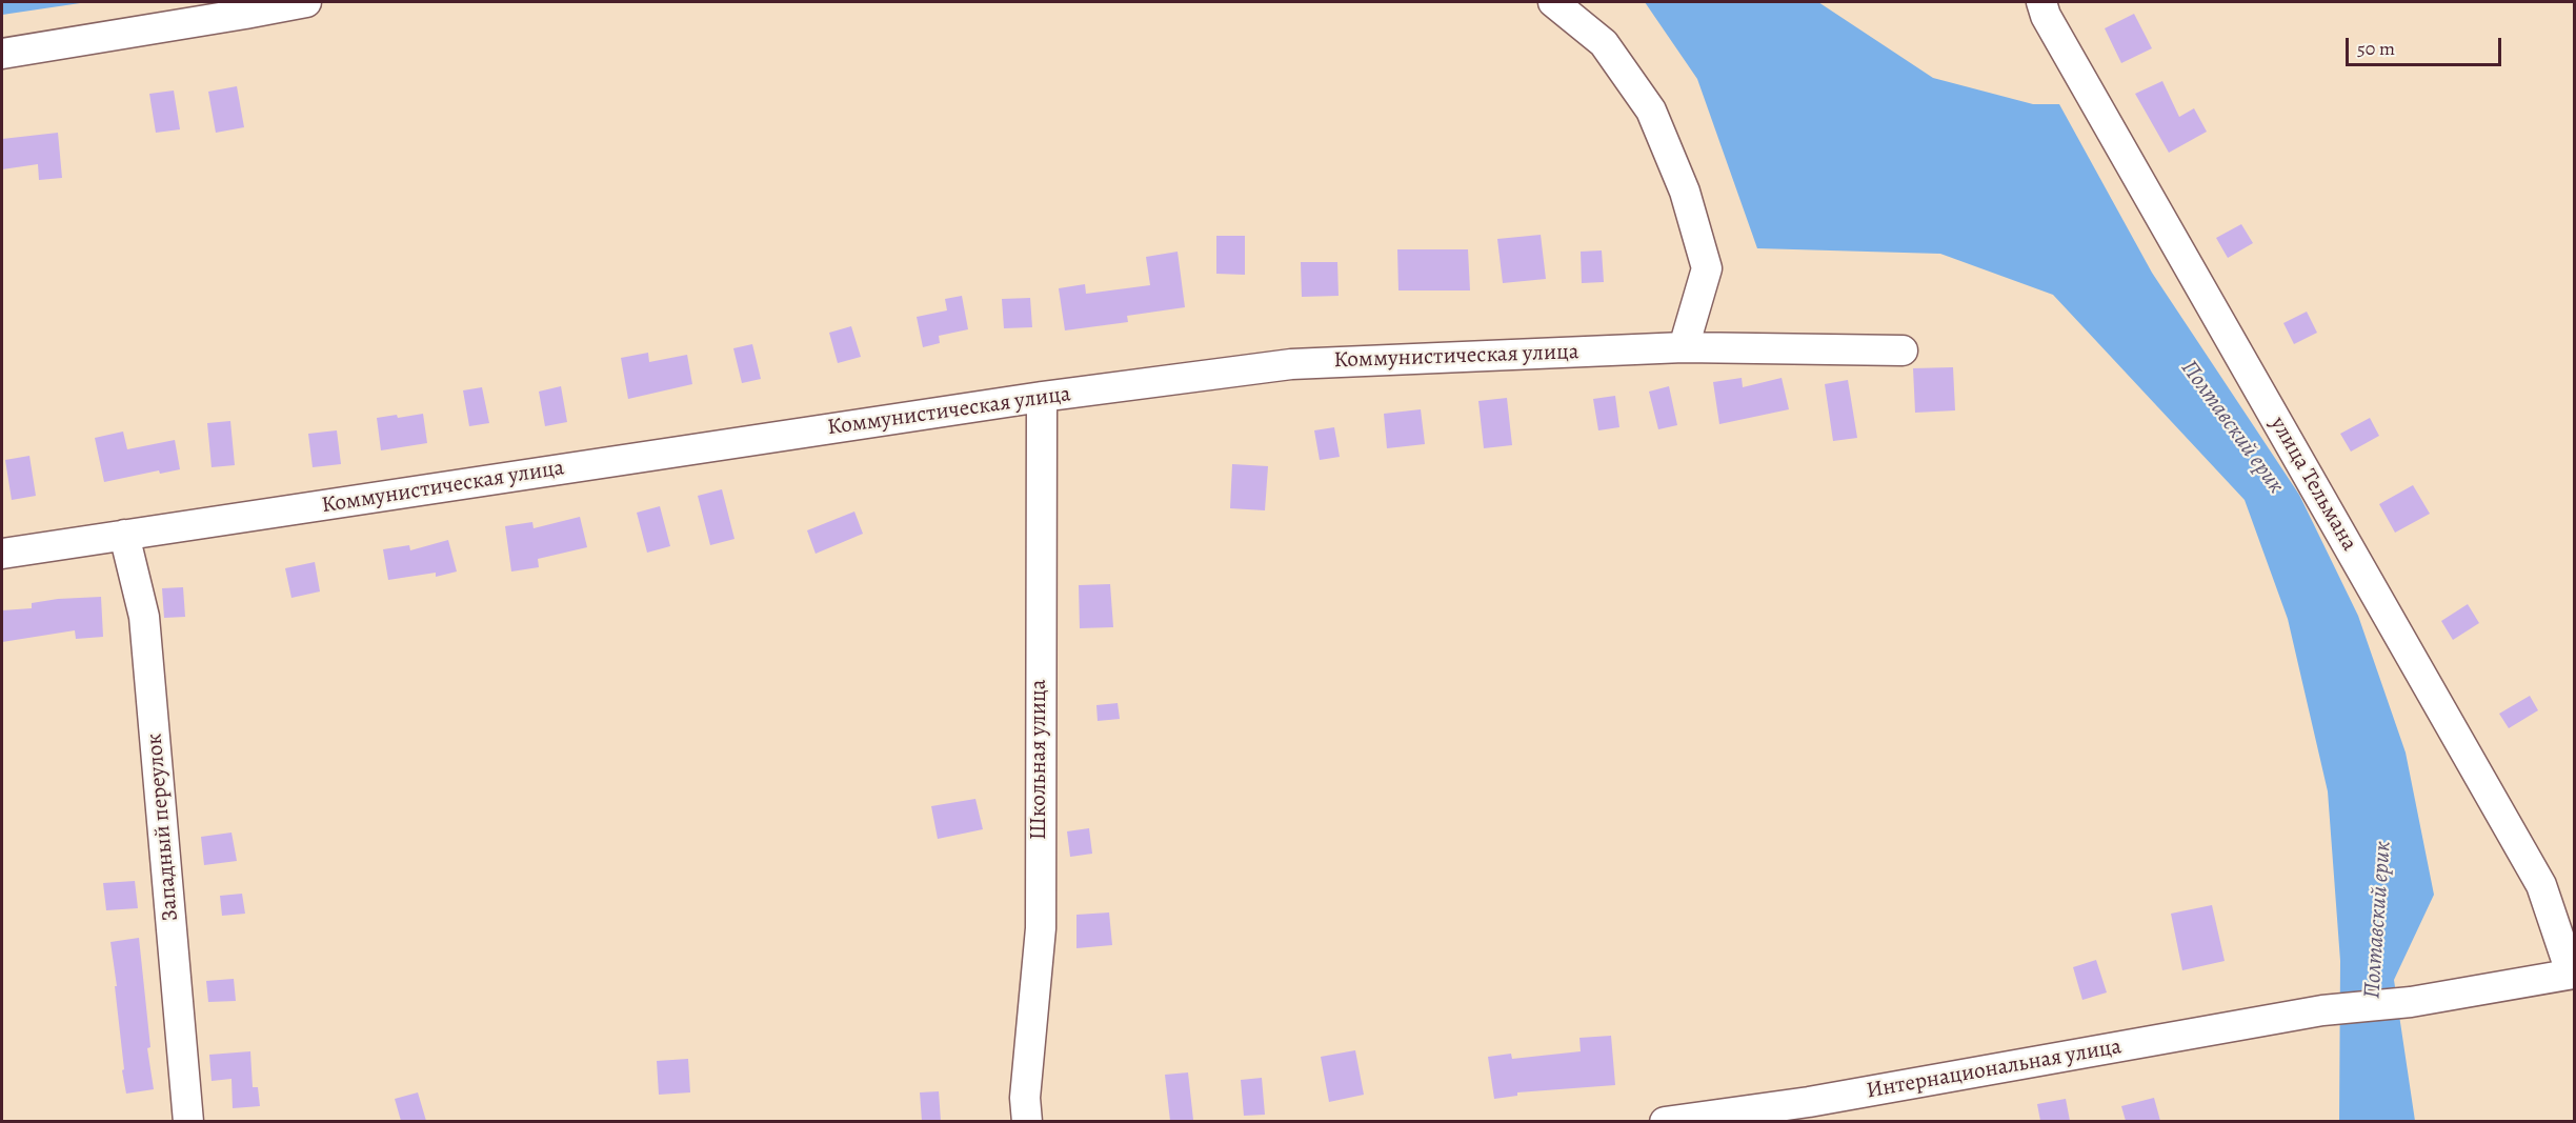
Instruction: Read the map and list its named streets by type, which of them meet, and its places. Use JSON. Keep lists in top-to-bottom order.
{
  "streets": {
    "street": [
      "Коммунистическая улица",
      "улица Тельмана",
      "Школьная улица",
      "Западный переулок",
      "Интернациональная улица"
    ]
  },
  "crossings": [
    ["Коммунистическая улица", "Школьная улица"],
    ["Коммунистическая улица", "Западный переулок"],
    ["улица Тельмана", "Интернациональная улица"]
  ],
  "water": ["Полтавский ерик"],
  "scale_bar": "50 m"
}
